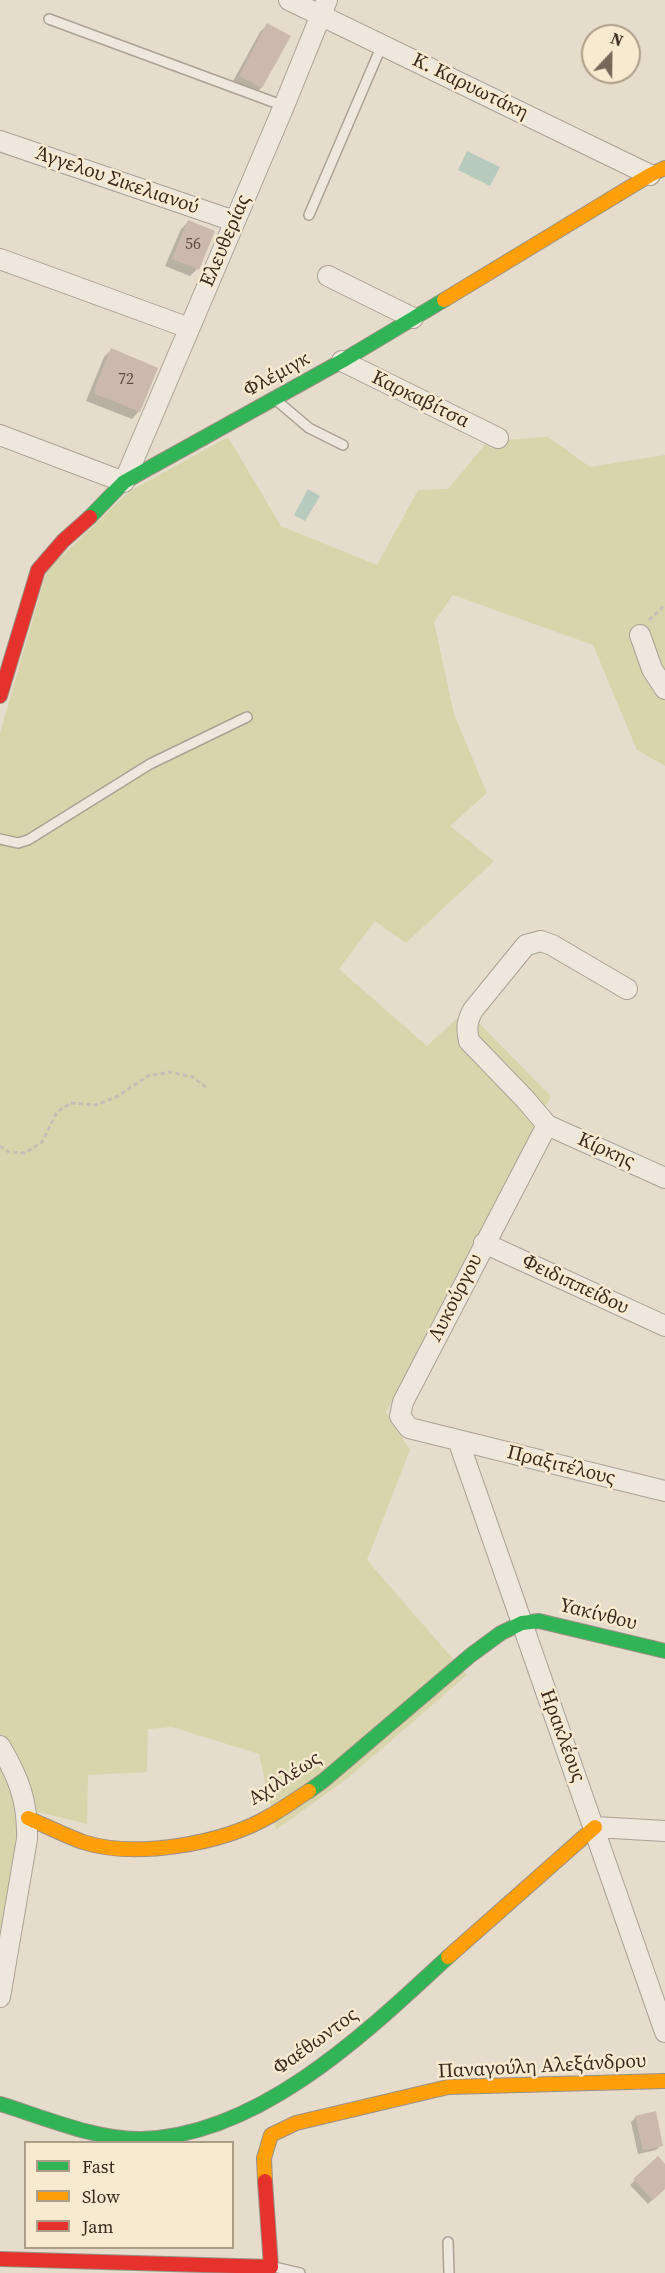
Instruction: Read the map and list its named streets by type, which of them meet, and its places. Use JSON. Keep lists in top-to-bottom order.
{
  "streets": {
    "street": [
      "Κ. Καρυωτάκη",
      "Άγγελου Σικελιανού",
      "Ελευθερίας",
      "Φλέμιγκ",
      "Καρκαβίτσα",
      "Κίρκης",
      "Φειδιππείδου",
      "Λυκούργου",
      "Πραξιτέλους",
      "Υακίνθου",
      "Ηρακλέους",
      "Αχιλλέως",
      "Φαέθωντος",
      "Παναγούλη Αλεξάνδρου"
    ]
  },
  "crossings": [
    ["Κ. Καρυωτάκη", "Ελευθερίας"],
    ["Κ. Καρυωτάκη", "Φλέμιγκ"],
    ["Άγγελου Σικελιανού", "Ελευθερίας"],
    ["Ελευθερίας", "Φλέμιγκ"],
    ["Φλέμιγκ", "Καρκαβίτσα"],
    ["Κίρκης", "Λυκούργου"],
    ["Φειδιππείδου", "Λυκούργου"],
    ["Λυκούργου", "Πραξιτέλους"],
    ["Λυκούργου", "Ηρακλέους"],
    ["Πραξιτέλους", "Ηρακλέους"],
    ["Υακίνθου", "Ηρακλέους"],
    ["Υακίνθου", "Αχιλλέως"],
    ["Ηρακλέους", "Αχιλλέως"],
    ["Ηρακλέους", "Φαέθωντος"]
  ],
  "house_numbers": ["56", "72"],
  "legend": ["Fast", "Slow", "Jam"],
  "north": "top"
}
